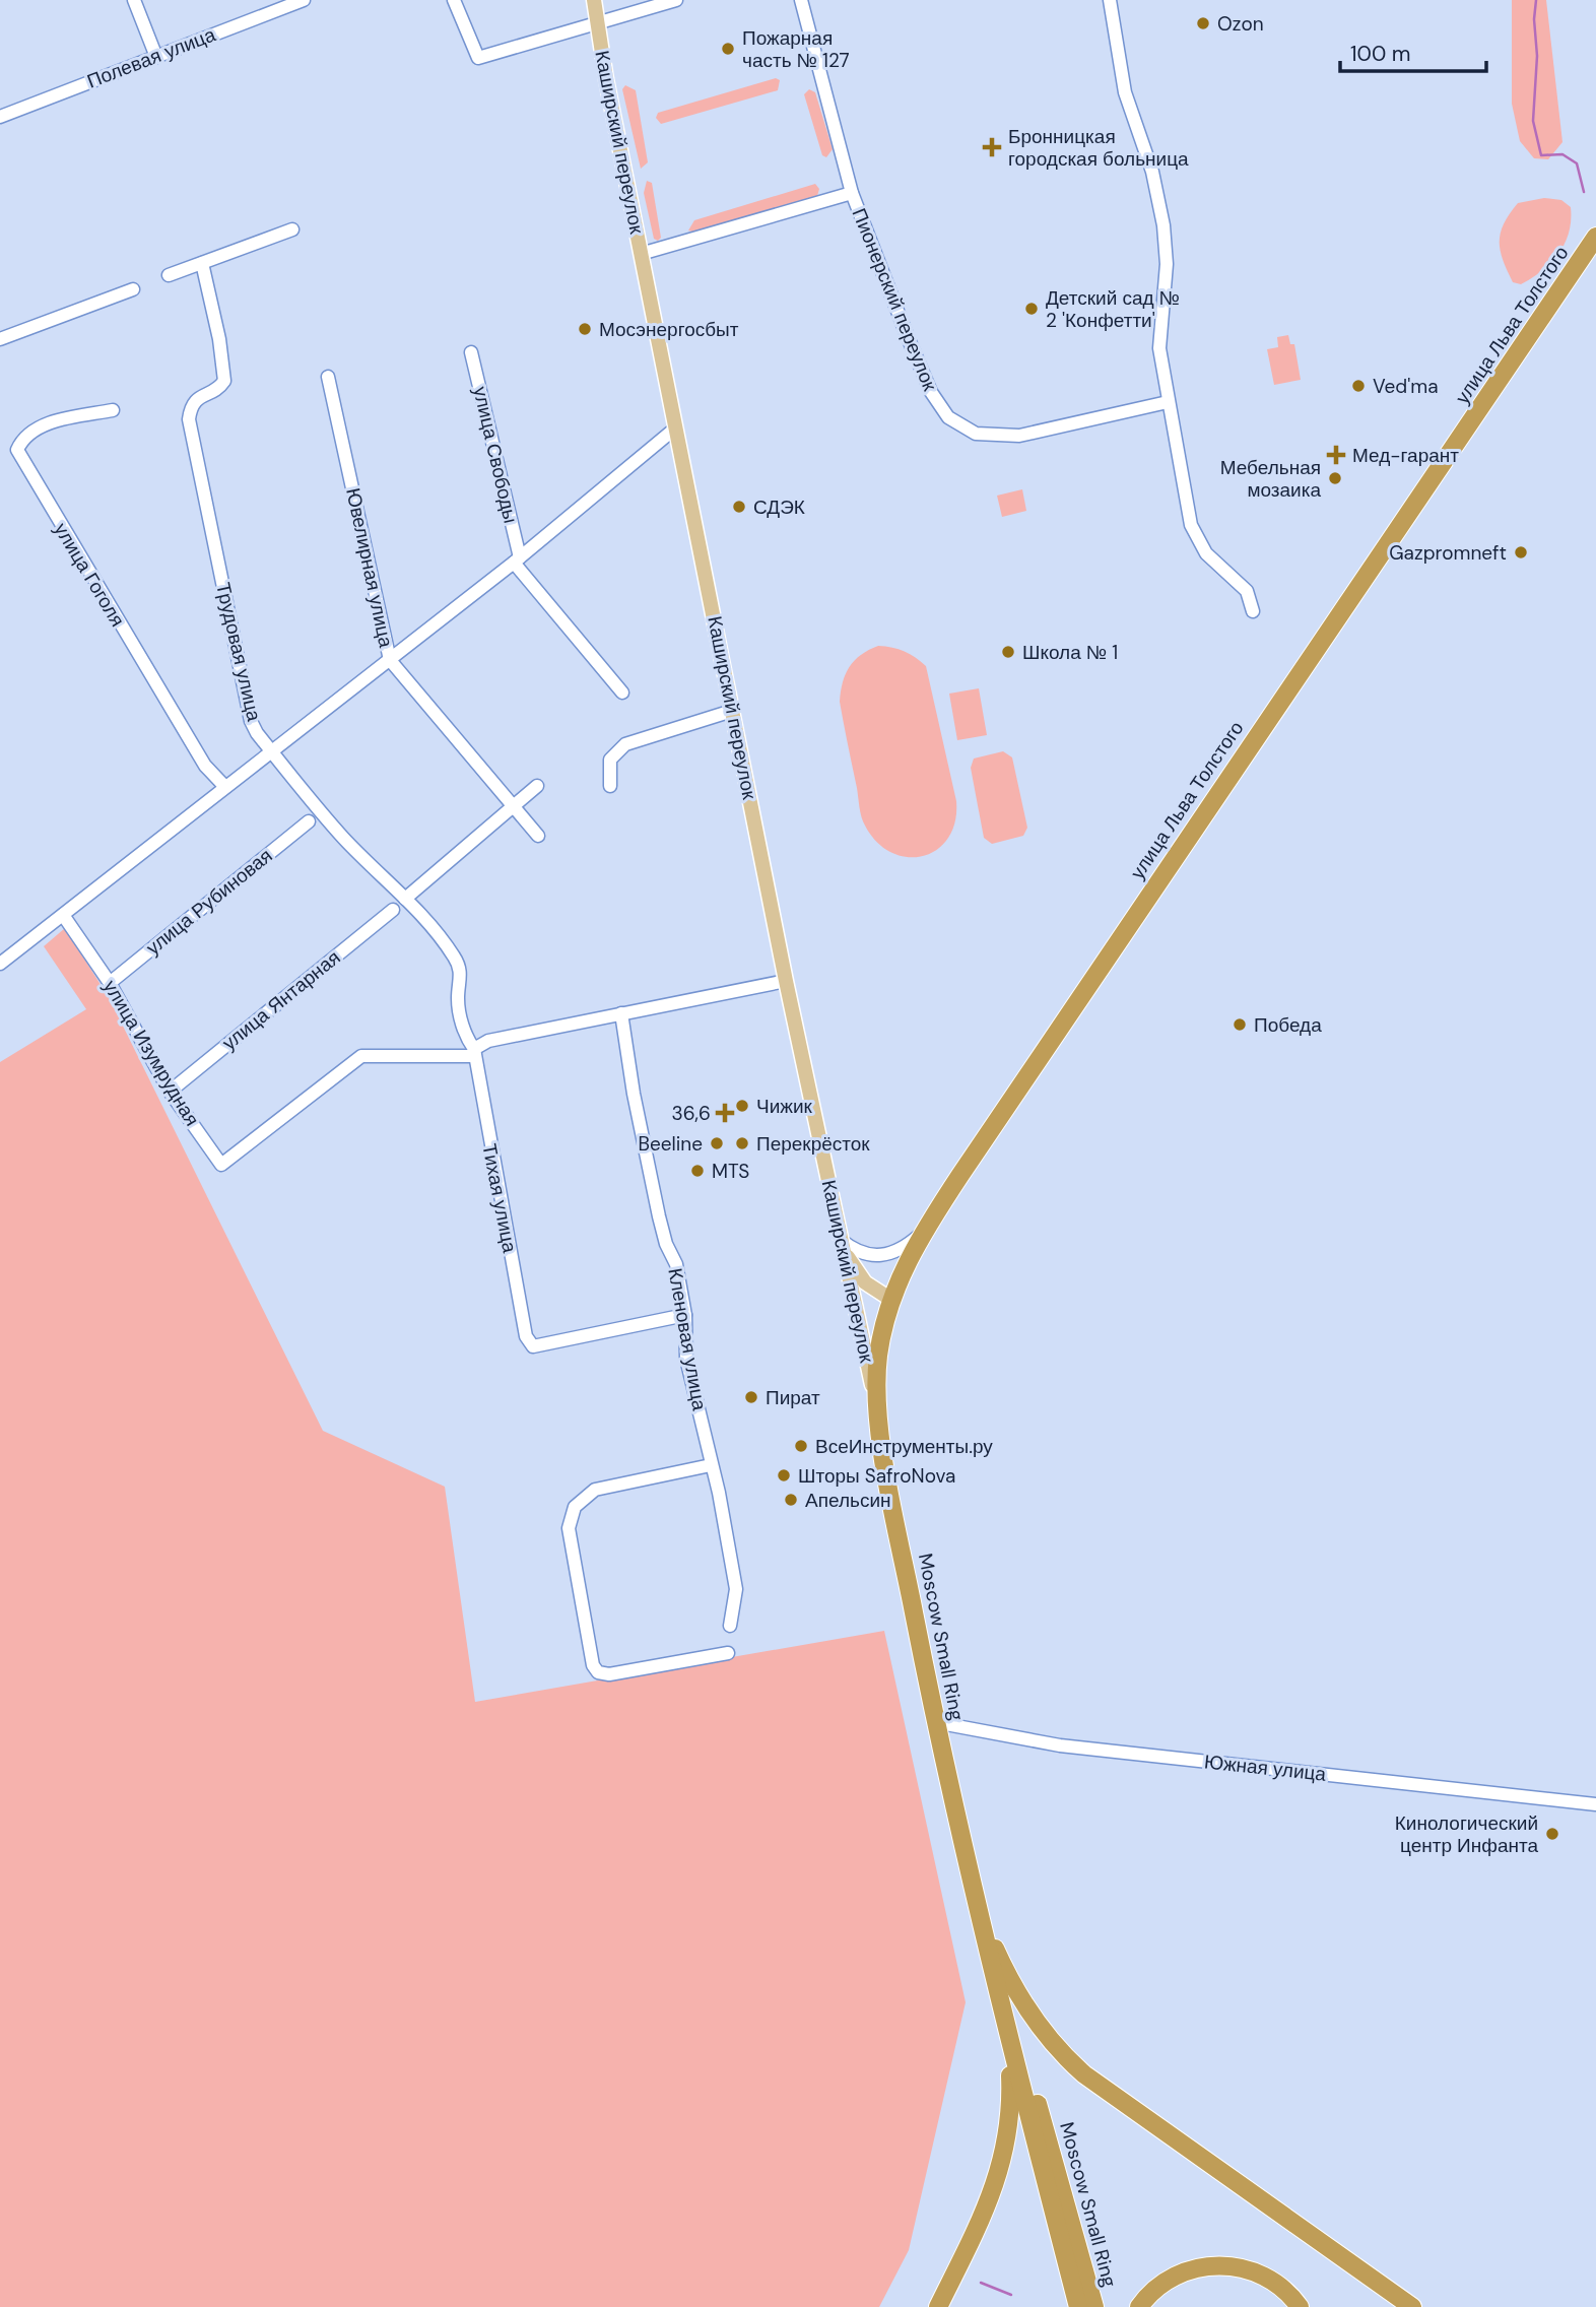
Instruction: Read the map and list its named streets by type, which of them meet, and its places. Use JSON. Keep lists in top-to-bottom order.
{
  "streets": {
    "highway": ["улица Льва Толстого", "Moscow Small Ring"],
    "main road": ["Каширский переулок"],
    "street": [
      "Полевая улица",
      "Пионерский переулок",
      "улица Свободы",
      "Ювелирная улица",
      "улица Гоголя",
      "Трудовая улица",
      "улица Рубиновая",
      "улица Янтарная",
      "улица Изумрудная",
      "Тихая улица",
      "Кленовая улица",
      "Южная улица"
    ]
  },
  "crossings": [
    ["Каширский переулок", "улица Льва Толстого"],
    ["Каширский переулок", "Moscow Small Ring"],
    ["улица Льва Толстого", "Moscow Small Ring"],
    ["Трудовая улица", "Тихая улица"],
    ["улица Рубиновая", "улица Изумрудная"],
    ["улица Янтарная", "улица Изумрудная"],
    ["улица Изумрудная", "Тихая улица"],
    ["Тихая улица", "Кленовая улица"],
    ["Moscow Small Ring", "Южная улица"]
  ],
  "places": {
    "other": [
      "Ozon",
      "Пожарная часть № 127",
      "Детский сад № 2 'Конфетти'",
      "Мосэнергосбыт",
      "Ved'ma",
      "Мебельная мозаика",
      "СДЭК",
      "Gazpromneft",
      "Школа № 1",
      "Победа",
      "Чижик",
      "Beeline",
      "Перекрёсток",
      "MTS",
      "Пират",
      "ВсеИнструменты.ру",
      "Шторы SafroNova",
      "Апельсин",
      "Кинологический центр Инфанта"
    ],
    "health": ["Бронницкая городская больница", "Мед-гарант", "36,6"]
  },
  "scale_bar": "100 m"
}
